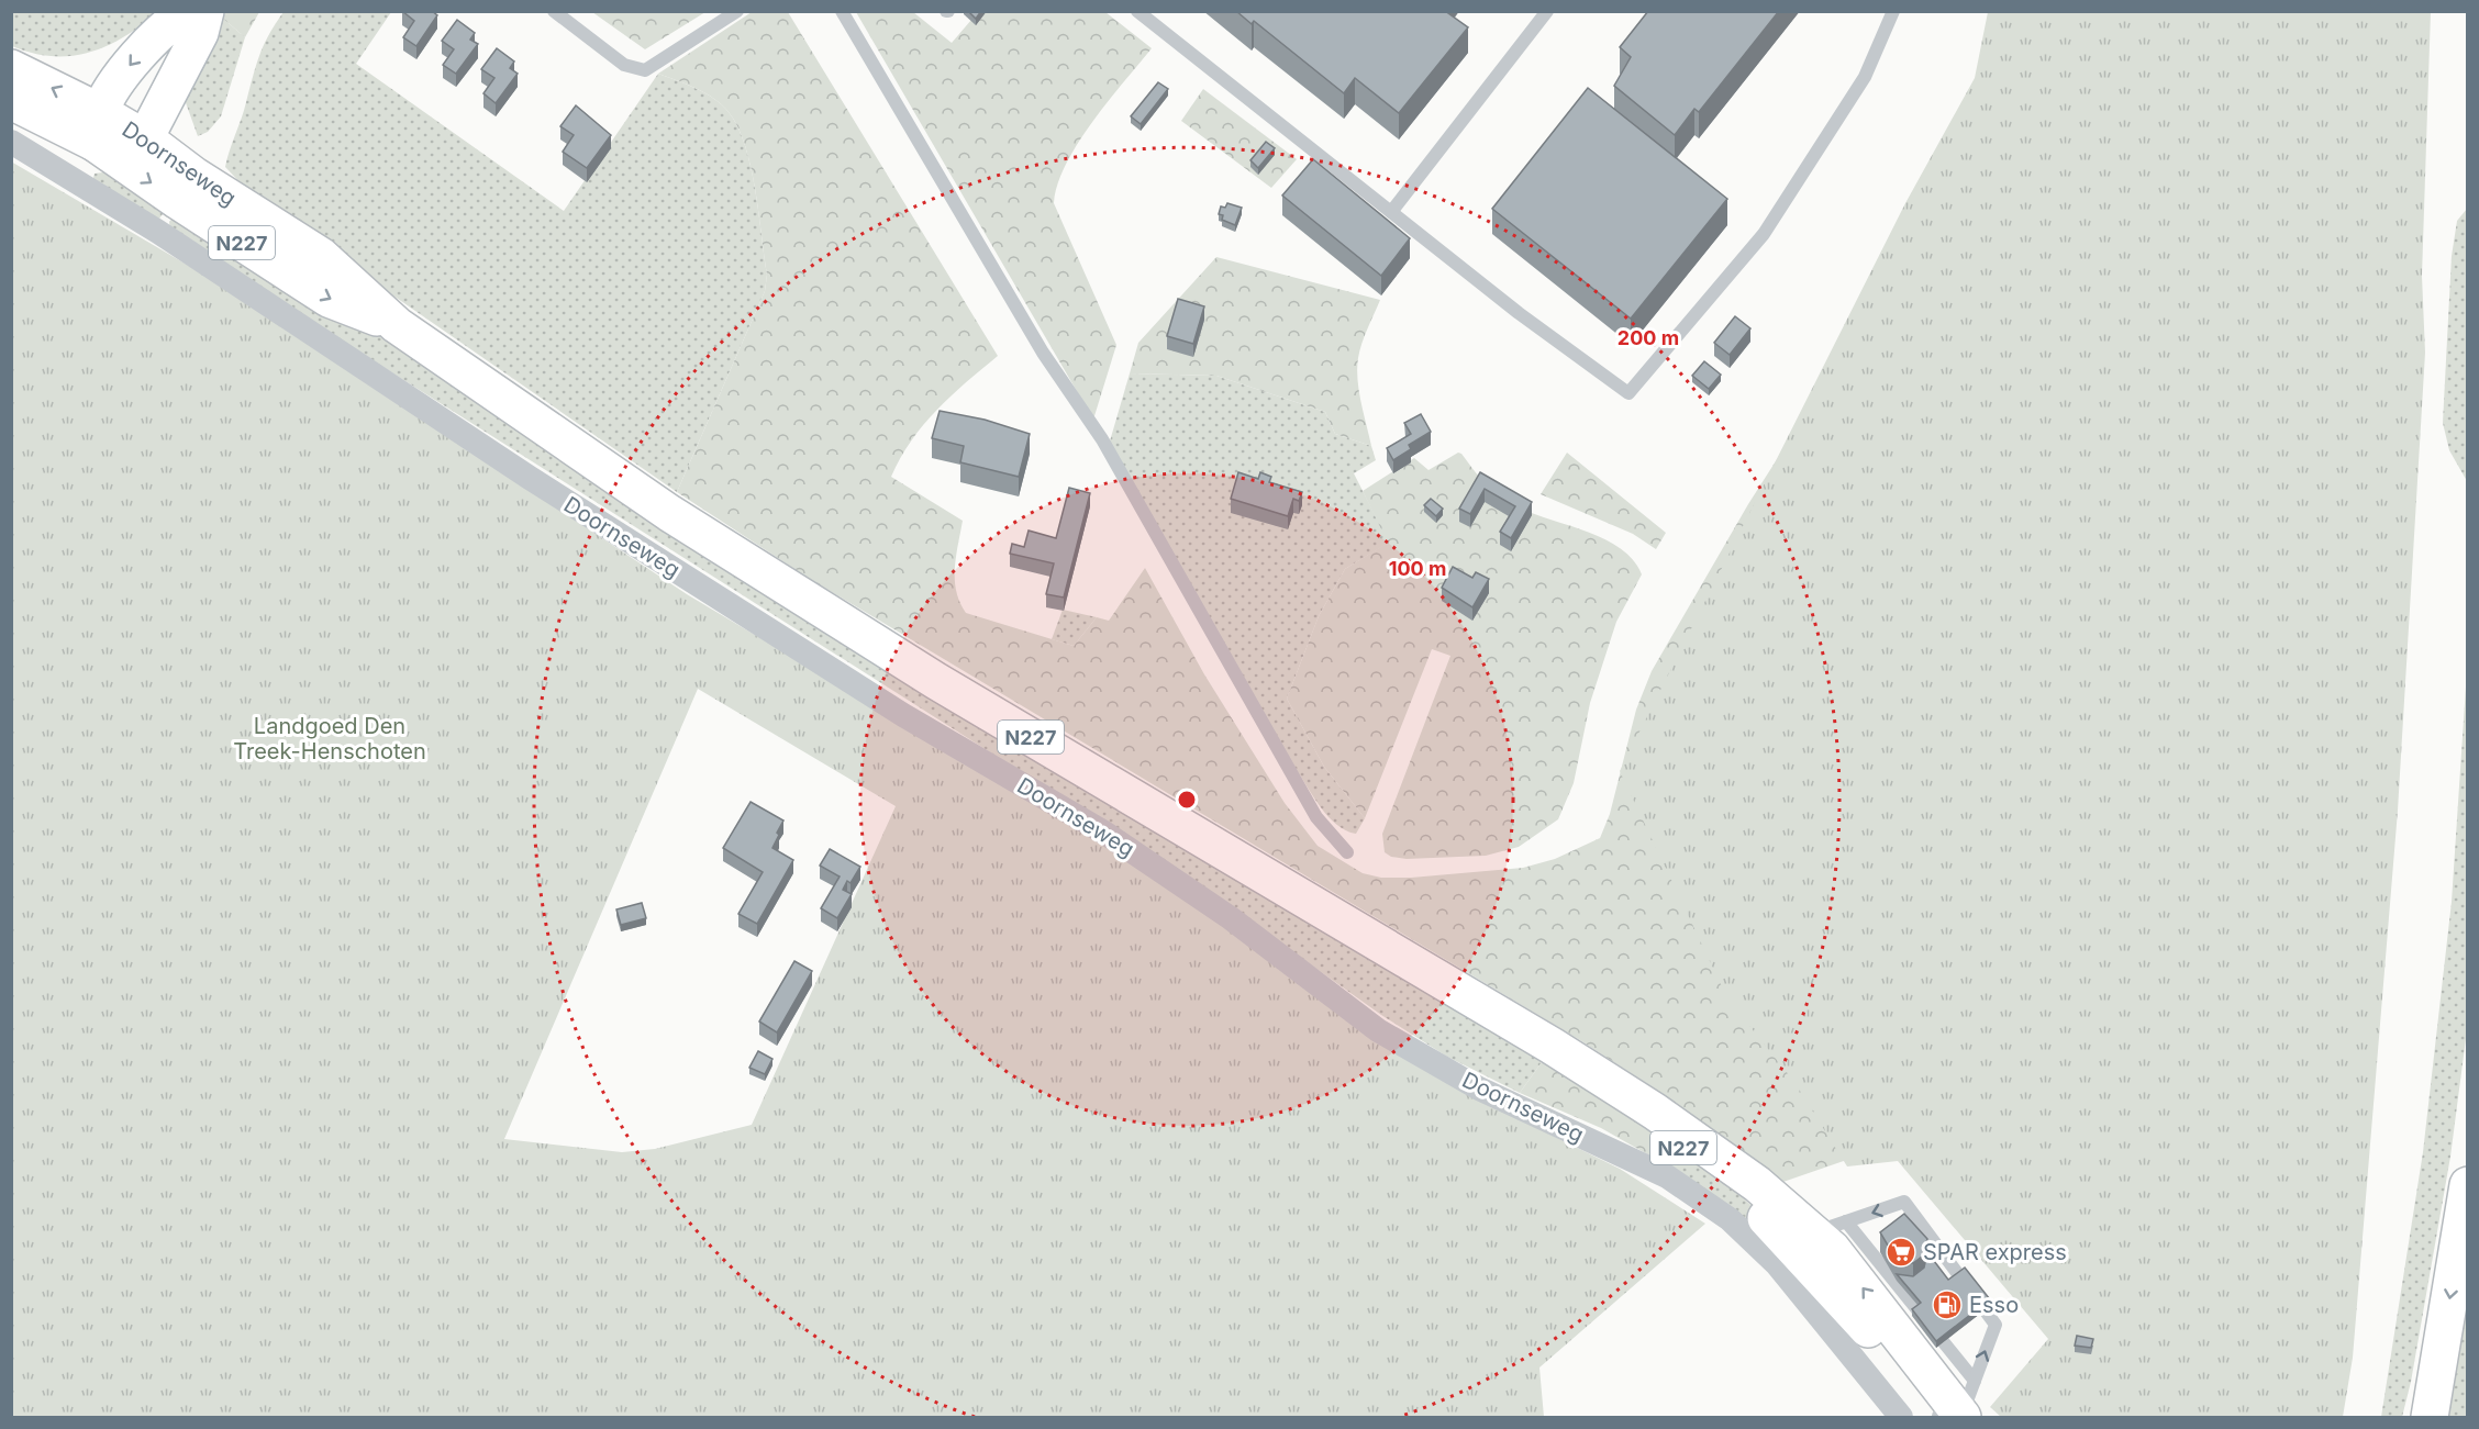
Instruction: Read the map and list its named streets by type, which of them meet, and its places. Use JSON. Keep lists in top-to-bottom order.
{
  "streets": {
    "main road": ["Doornseweg", "N227"]
  },
  "parks": ["Landgoed Den Treek-Henschoten"],
  "places": {
    "supermarket": ["SPAR express"],
    "fuel station": ["Esso"]
  },
  "rings": ["200 m", "100 m"]
}
